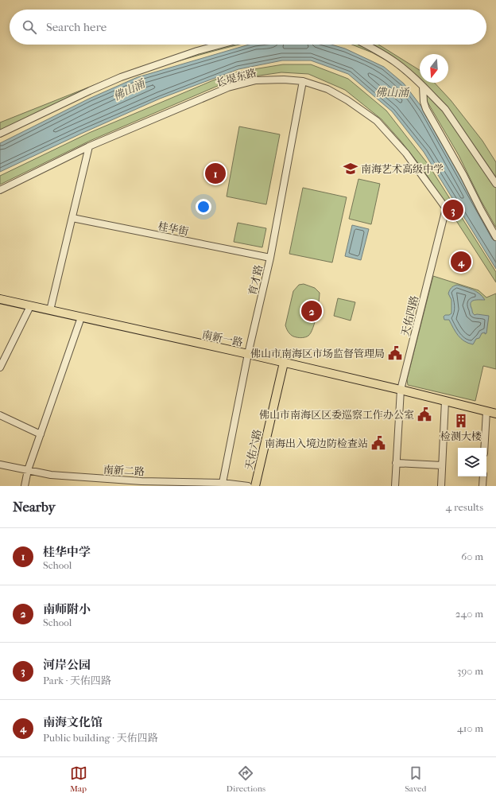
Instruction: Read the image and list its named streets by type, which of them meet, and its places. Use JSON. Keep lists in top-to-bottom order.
{
  "streets": {
    "main road": ["南新一路", "天佑六路"],
    "street": [
      "长堤东路",
      "桂华街",
      "育才路",
      "天佑四路",
      "南新二路"
    ]
  },
  "crossings": [
    ["长堤东路", "育才路"],
    ["长堤东路", "天佑四路"],
    ["桂华街", "育才路"],
    ["育才路", "南新一路"],
    ["育才路", "南新二路"],
    ["天佑四路", "南新一路"],
    ["南新一路", "天佑六路"]
  ],
  "water": ["佛山涌"],
  "places": {
    "school or university": ["南海艺术高级中学"],
    "public building": ["佛山市南海区市场监督管理局", "佛山市南海区区委巡察工作办公室", "南海出入境边防检查站"],
    "building": ["检测大楼"]
  },
  "north": "bottom",
  "page": {
    "search": "Search here",
    "pins": [
      "1",
      "3",
      "4",
      "2"
    ],
    "heading": ["Nearby", "4 results"],
    "list": [
      {
        "mark": "1",
        "name": "桂华中学",
        "note": "School",
        "value": "60 m"
      },
      {
        "mark": "2",
        "name": "南师附小",
        "note": "School",
        "value": "240 m"
      },
      {
        "mark": "3",
        "name": "河岸公园",
        "note": "Park · 天佑四路",
        "value": "390 m"
      },
      {
        "mark": "4",
        "name": "南海文化馆",
        "note": "Public building · 天佑四路",
        "value": "410 m"
      }
    ],
    "nav": ["Map", "Directions", "Saved"]
  }
}
